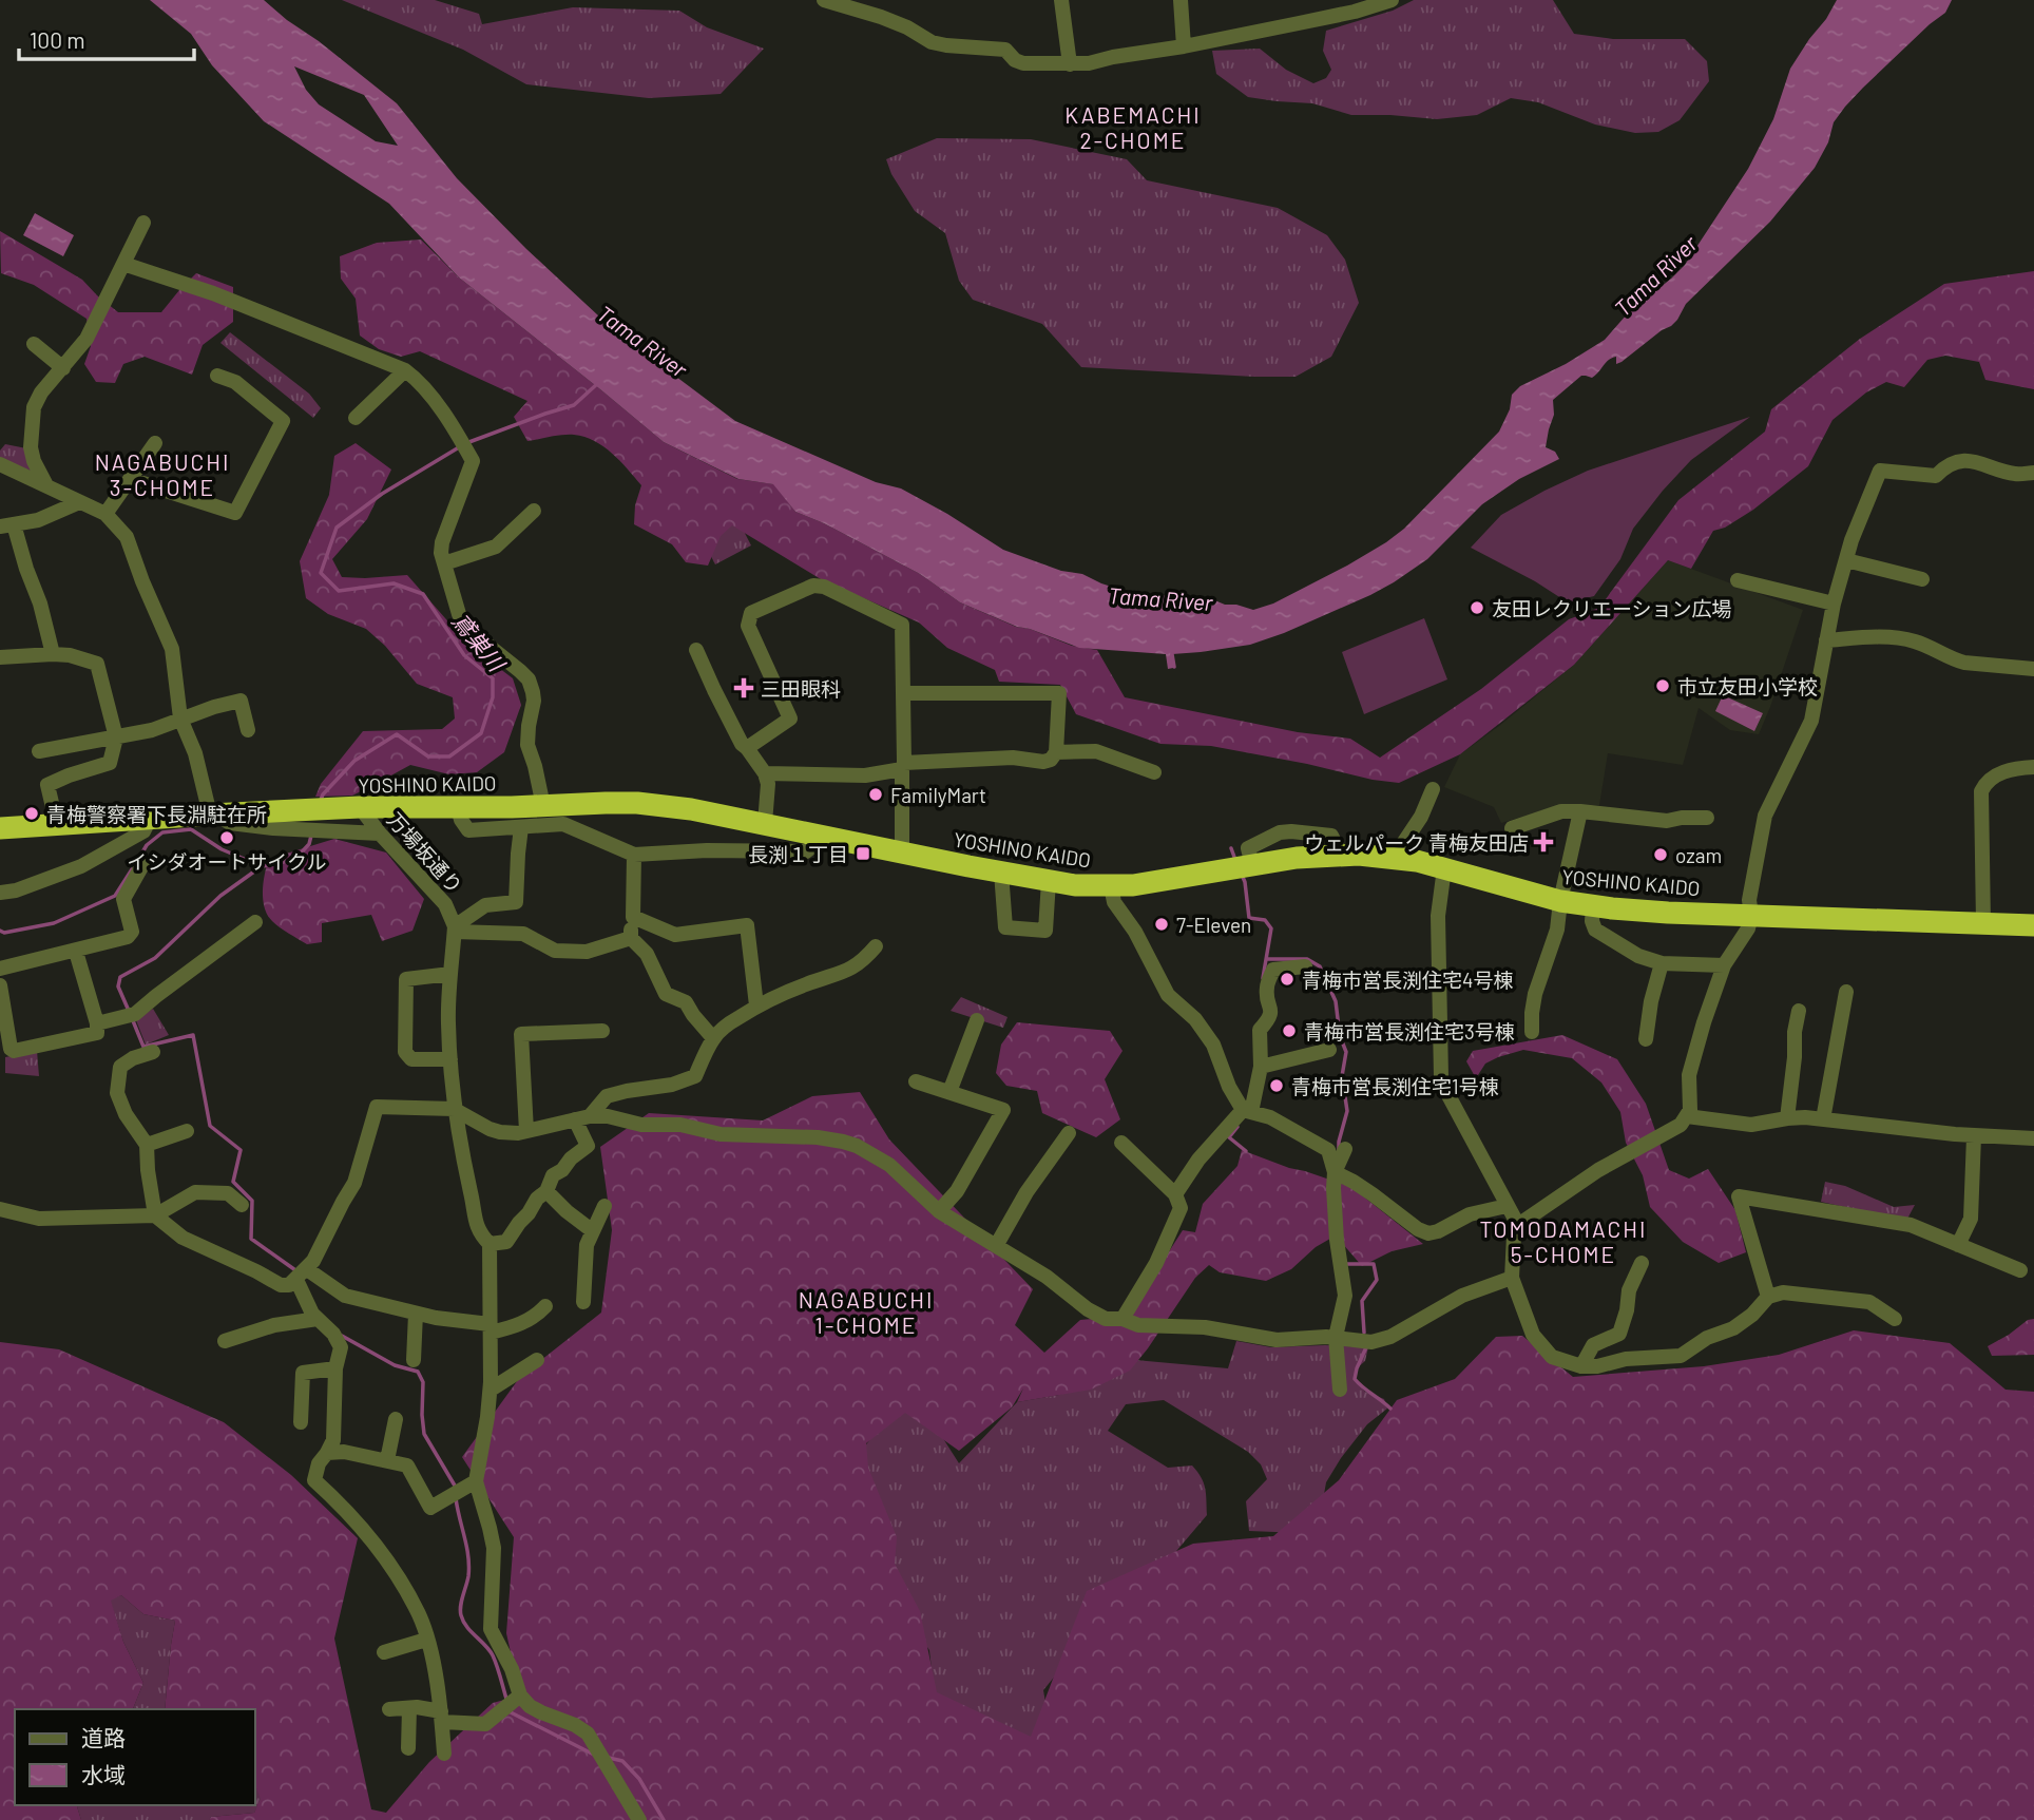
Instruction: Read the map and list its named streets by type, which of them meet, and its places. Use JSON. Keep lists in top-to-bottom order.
{
  "streets": {
    "highway": ["YOSHINO KAIDO"],
    "street": ["万場坂通り"]
  },
  "crossings": [
    ["YOSHINO KAIDO", "万場坂通り"]
  ],
  "districts": [
    "KABEMACHI 2-CHOME",
    "NAGABUCHI 3-CHOME",
    "TOMODAMACHI 5-CHOME",
    "NAGABUCHI 1-CHOME"
  ],
  "water": ["Tama River", "鳶巣川"],
  "places": {
    "other": [
      "友田レクリエーション広場",
      "市立友田小学校",
      "FamilyMart",
      "青梅警察署下長淵駐在所",
      "イシダオートサイクル",
      "ozam",
      "7-Eleven",
      "青梅市営長渕住宅4号棟",
      "青梅市営長渕住宅3号棟",
      "青梅市営長渕住宅1号棟"
    ],
    "health": ["三田眼科", "ウェルパーク 青梅友田店"],
    "transit": ["長渕１丁目"]
  },
  "legend": ["道路", "水域"],
  "scale_bar": "100 m"
}
